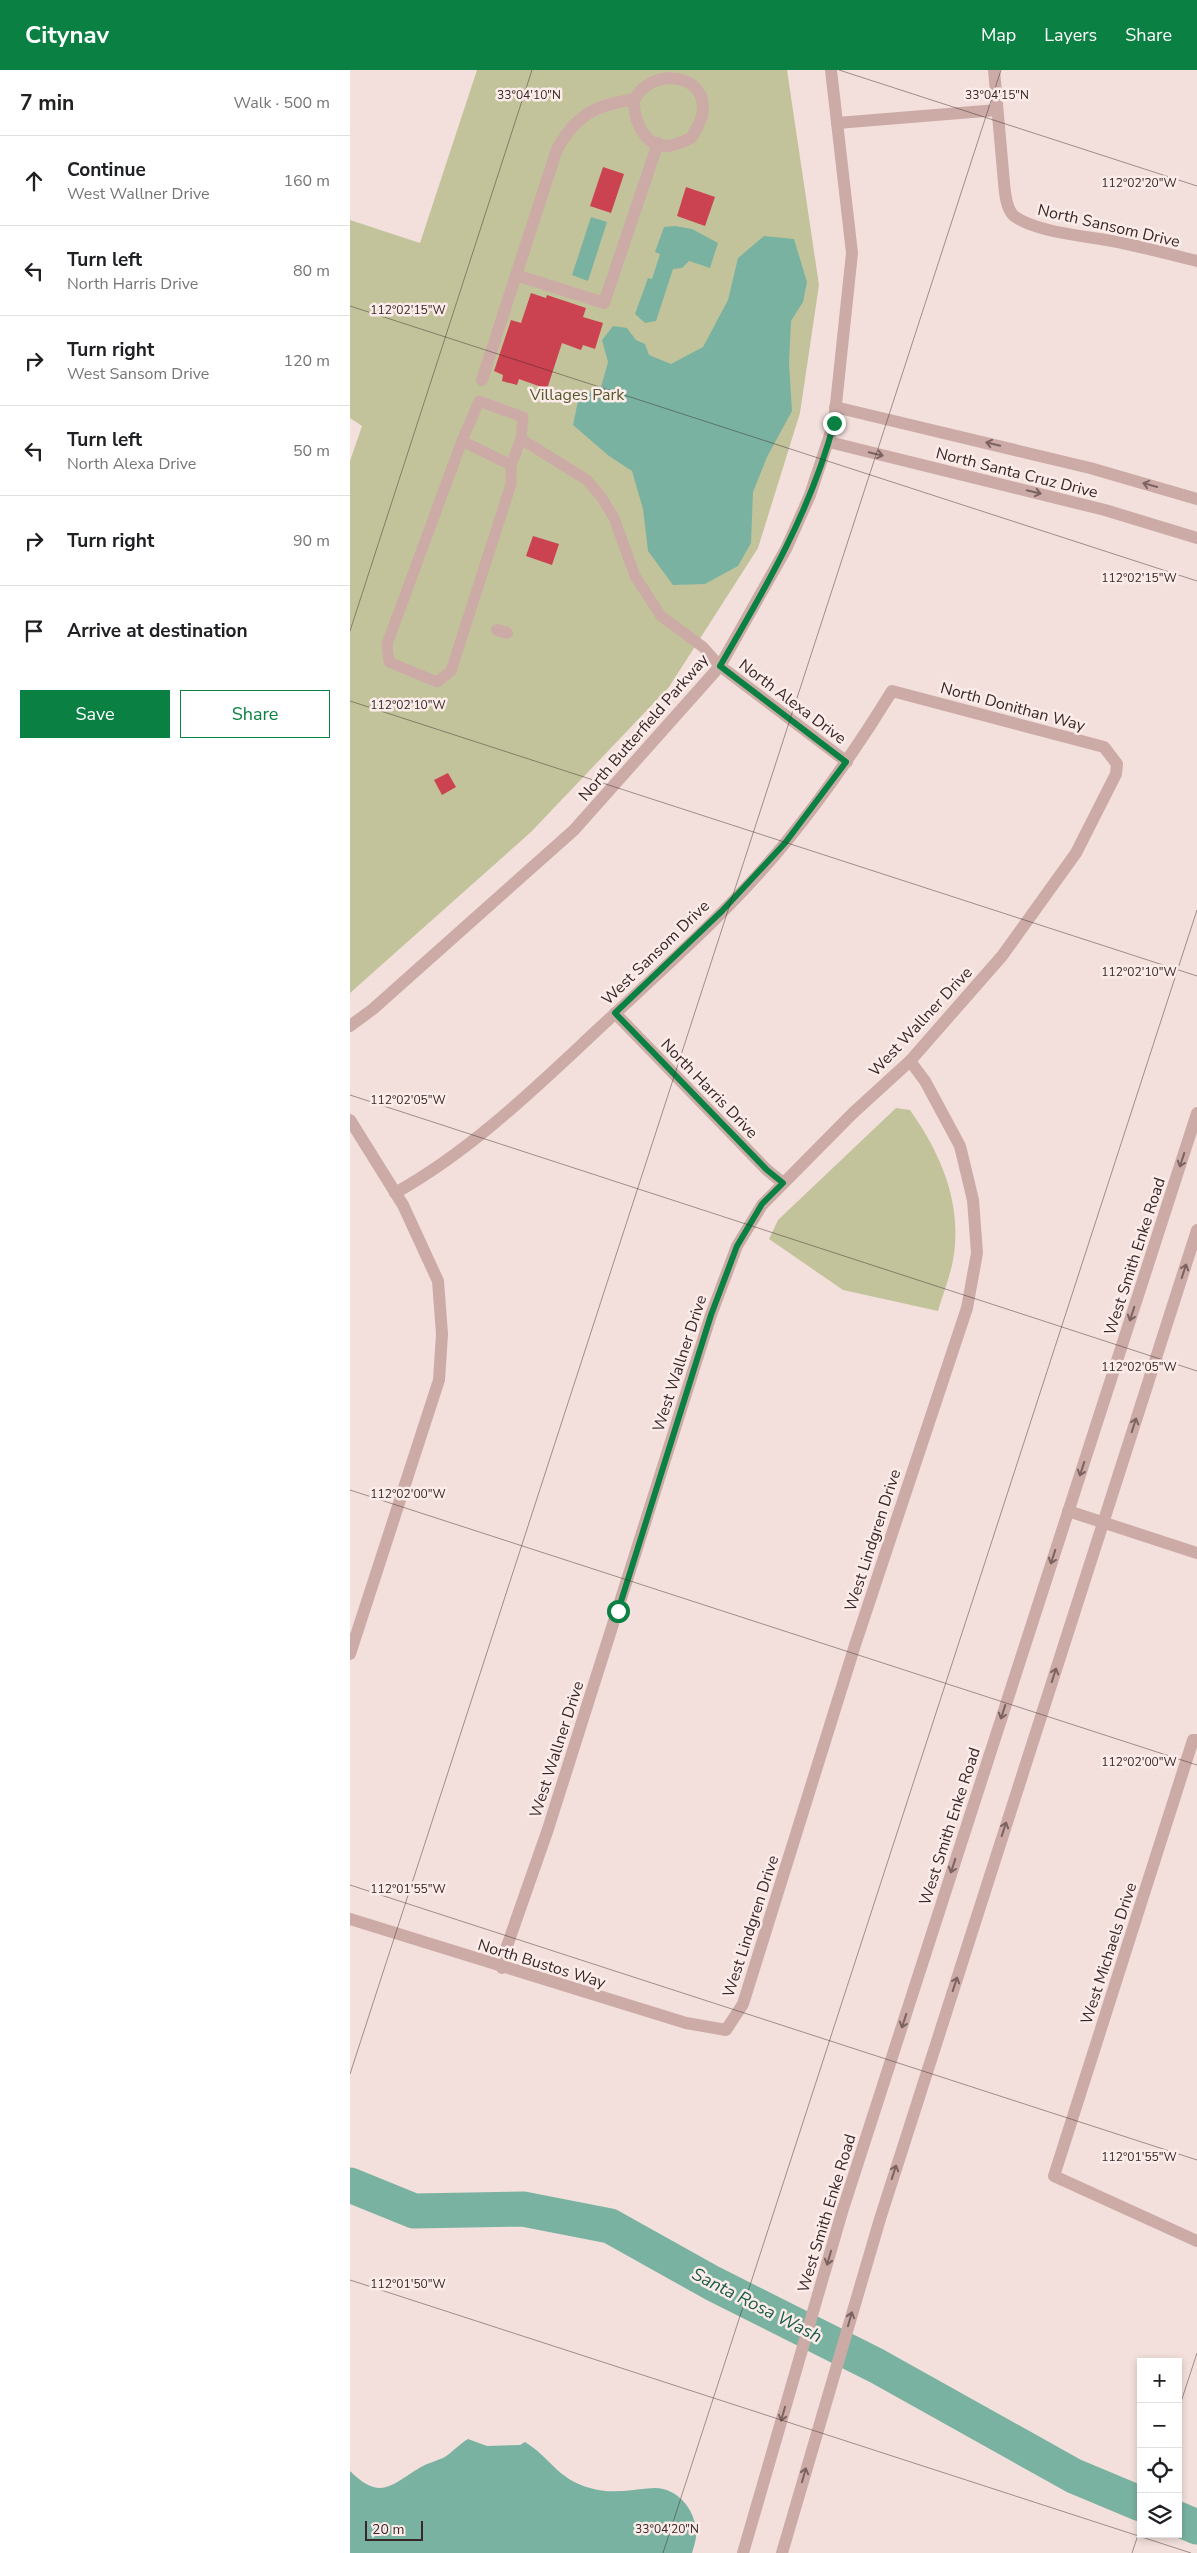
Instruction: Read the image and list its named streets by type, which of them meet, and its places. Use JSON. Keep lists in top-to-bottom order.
{
  "streets": {
    "street": [
      "North Sansom Drive",
      "North Santa Cruz Drive",
      "North Alexa Drive",
      "North Donithan Way",
      "North Butterfield Parkway",
      "West Sansom Drive",
      "West Wallner Drive",
      "North Harris Drive",
      "West Smith Enke Road",
      "West Lindgren Drive",
      "West Michaels Drive",
      "North Bustos Way"
    ]
  },
  "crossings": [
    ["North Santa Cruz Drive", "North Butterfield Parkway"],
    ["North Alexa Drive", "North Butterfield Parkway"],
    ["North Alexa Drive", "West Sansom Drive"],
    ["North Donithan Way", "West Sansom Drive"],
    ["North Donithan Way", "West Wallner Drive"],
    ["West Sansom Drive", "North Harris Drive"],
    ["West Wallner Drive", "North Harris Drive"],
    ["West Wallner Drive", "West Lindgren Drive"],
    ["West Wallner Drive", "North Bustos Way"],
    ["West Lindgren Drive", "North Bustos Way"]
  ],
  "water": ["Santa Rosa Wash"],
  "parks": ["Villages Park"],
  "scale_bar": "20 m",
  "page": {
    "header": "Citynav",
    "nav": ["Map", "Layers", "Share"],
    "heading": ["7 min", "Walk · 500 m"],
    "list": [
      ["Continue", "West Wallner Drive", "160 m"],
      ["Turn left", "North Harris Drive", "80 m"],
      ["Turn right", "West Sansom Drive", "120 m"],
      ["Turn left", "North Alexa Drive", "50 m"],
      ["Turn right", "90 m"],
      "Arrive at destination"
    ],
    "buttons": ["Save", "Share"],
    "map_buttons": ["+", "−"],
    "scale": "20 m"
  },
  "coordinates": [
    "33°04'10\"N",
    "33°04'15\"N",
    "112°02'20\"W",
    "112°02'15\"W",
    "112°02'10\"W",
    "112°02'05\"W",
    "112°02'00\"W",
    "112°01'55\"W",
    "112°01'50\"W",
    "33°04'20\"N"
  ]
}
